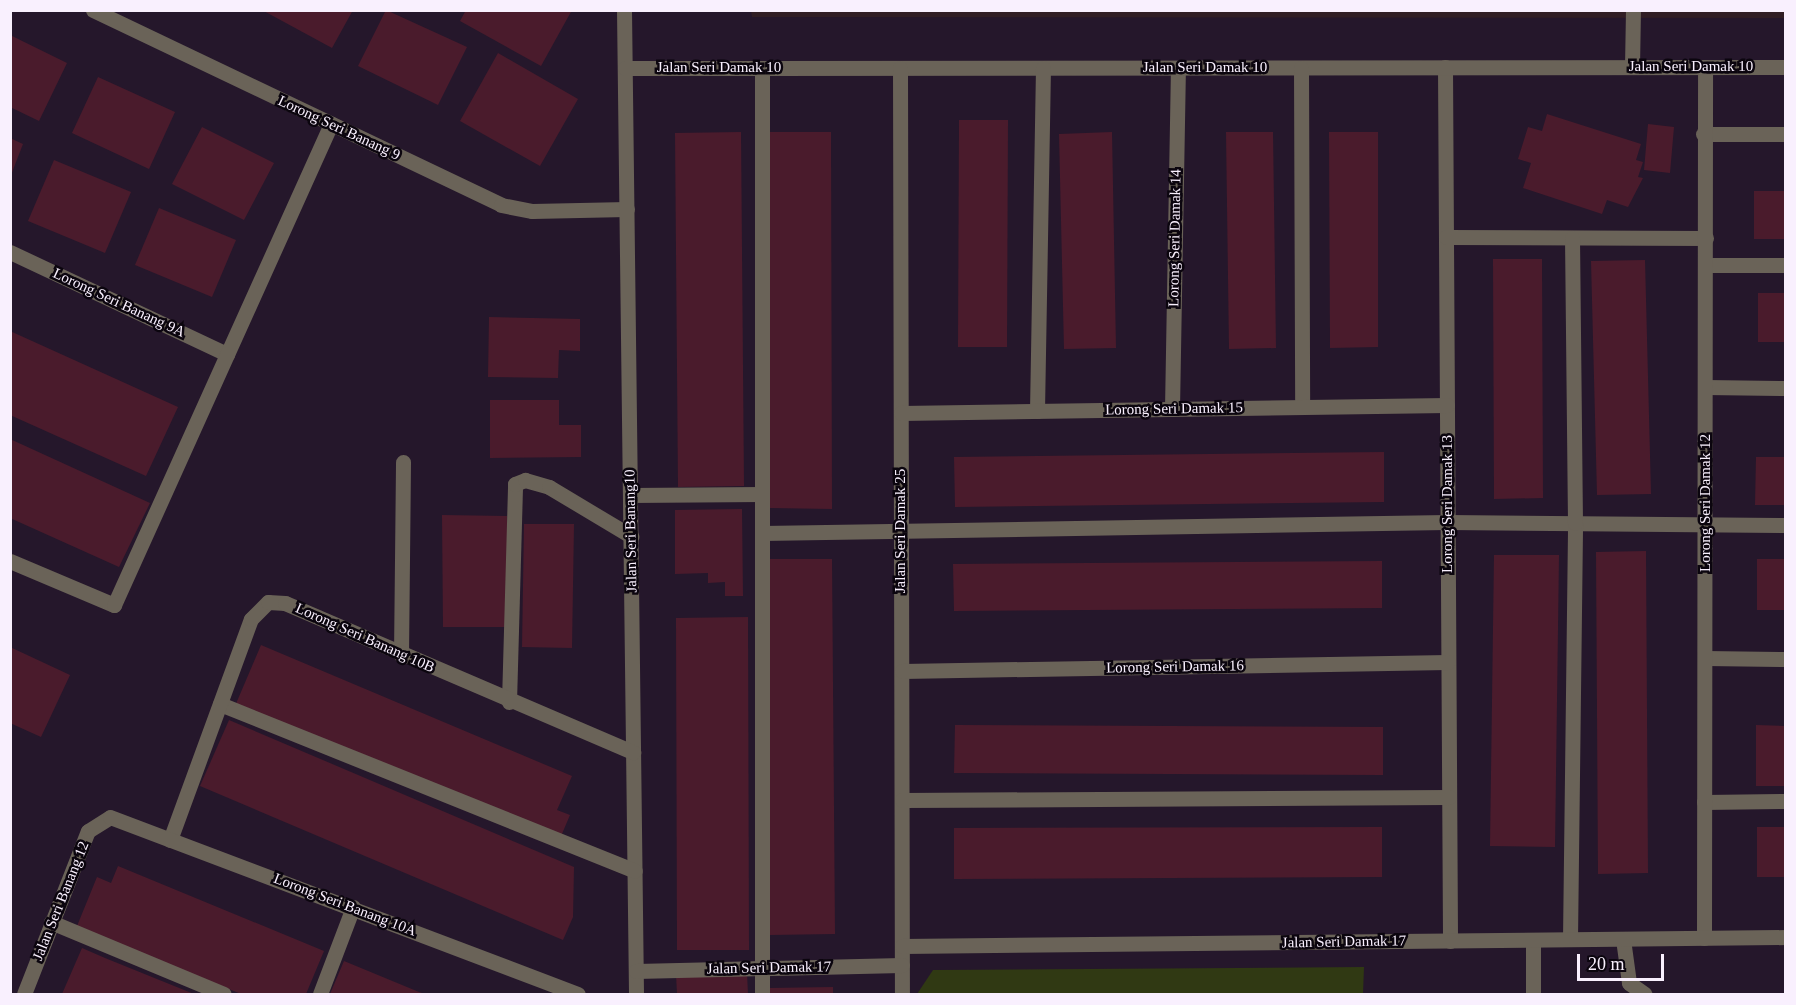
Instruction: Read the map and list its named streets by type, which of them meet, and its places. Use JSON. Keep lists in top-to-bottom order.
{
  "streets": {
    "street": [
      "Jalan Seri Damak 10",
      "Lorong Seri Banang 9",
      "Lorong Seri Damak 14",
      "Lorong Seri Banang 9A",
      "Lorong Seri Damak 15",
      "Lorong Seri Damak 12",
      "Lorong Seri Damak 13",
      "Jalan Seri Banang10",
      "Jalan Seri Damak 25",
      "Lorong Seri Banang 10B",
      "Lorong Seri Damak 16",
      "Jalan Seri Banang 12",
      "Lorong Seri Banang 10A",
      "Jalan Seri Damak 17"
    ]
  },
  "crossings": [
    ["Jalan Seri Damak 10", "Lorong Seri Damak 14"],
    ["Jalan Seri Damak 10", "Lorong Seri Damak 12"],
    ["Jalan Seri Damak 10", "Lorong Seri Damak 13"],
    ["Jalan Seri Damak 10", "Jalan Seri Banang10"],
    ["Jalan Seri Damak 10", "Jalan Seri Damak 25"],
    ["Lorong Seri Banang 9", "Jalan Seri Banang10"],
    ["Lorong Seri Damak 14", "Lorong Seri Damak 15"],
    ["Lorong Seri Damak 15", "Lorong Seri Damak 13"],
    ["Lorong Seri Damak 15", "Jalan Seri Damak 25"],
    ["Lorong Seri Damak 12", "Jalan Seri Damak 17"],
    ["Lorong Seri Damak 13", "Lorong Seri Damak 16"],
    ["Lorong Seri Damak 13", "Jalan Seri Damak 17"],
    ["Jalan Seri Banang10", "Lorong Seri Banang 10B"],
    ["Jalan Seri Banang10", "Jalan Seri Damak 17"],
    ["Jalan Seri Damak 25", "Lorong Seri Damak 16"],
    ["Jalan Seri Damak 25", "Jalan Seri Damak 17"],
    ["Lorong Seri Banang 10B", "Lorong Seri Banang 10A"],
    ["Jalan Seri Banang 12", "Lorong Seri Banang 10A"]
  ],
  "scale_bar": "20 m"
}
